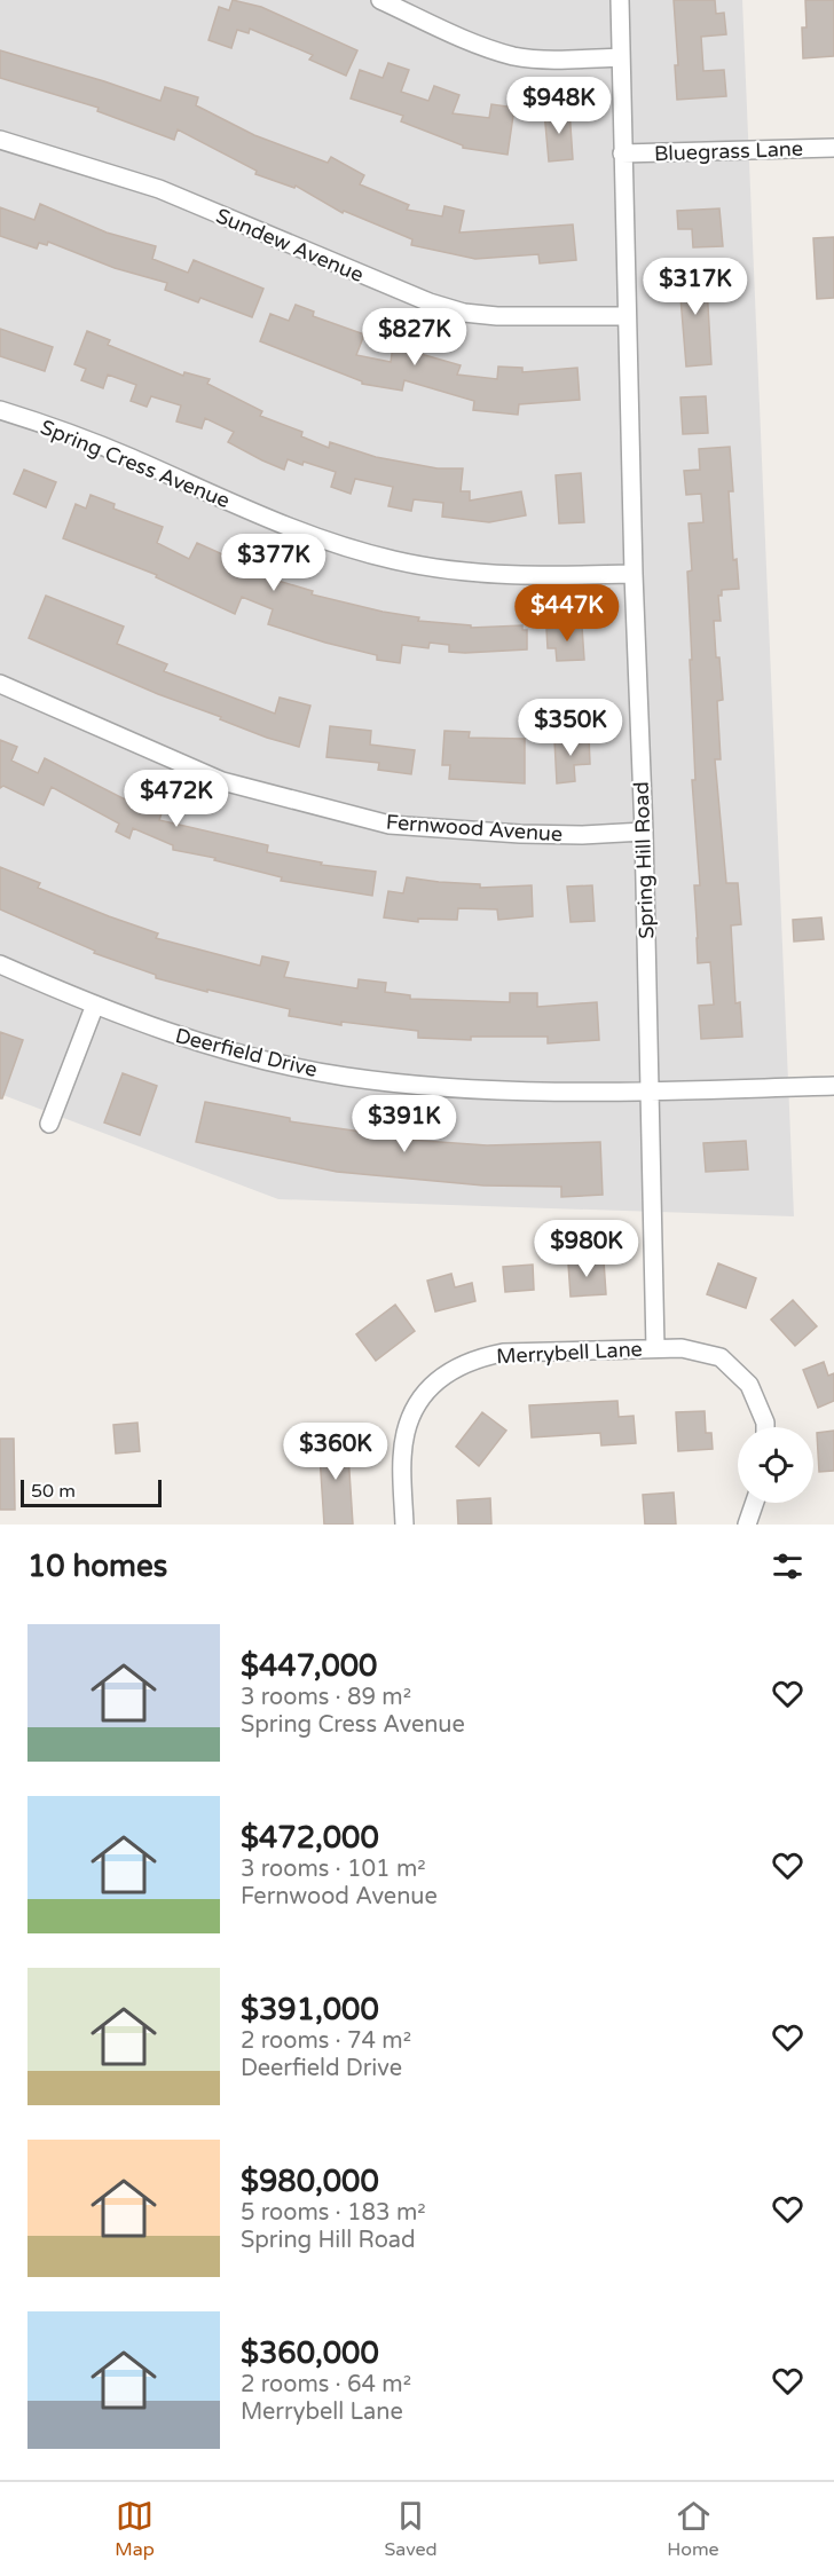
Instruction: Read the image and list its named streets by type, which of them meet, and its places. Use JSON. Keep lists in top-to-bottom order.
{
  "streets": {
    "street": [
      "Bluegrass Lane",
      "Sundew Avenue",
      "Spring Cress Avenue",
      "Fernwood Avenue",
      "Spring Hill Road",
      "Deerfield Drive",
      "Merrybell Lane"
    ]
  },
  "crossings": [
    ["Bluegrass Lane", "Spring Hill Road"],
    ["Sundew Avenue", "Spring Hill Road"],
    ["Spring Cress Avenue", "Spring Hill Road"],
    ["Fernwood Avenue", "Spring Hill Road"],
    ["Spring Hill Road", "Deerfield Drive"],
    ["Spring Hill Road", "Merrybell Lane"]
  ],
  "scale_bar": "50 m",
  "page": {
    "price": [
      "$948K",
      "$317K",
      "$827K",
      "$377K",
      "$447K",
      "$350K",
      "$472K",
      "$391K",
      "$980K",
      "$360K"
    ],
    "scale": "50 m",
    "heading": "10 homes",
    "list": [
      {
        "name": "$447,000",
        "note": "3 rooms · 89 m² · Spring Cress Avenue"
      },
      {
        "name": "$472,000",
        "note": "3 rooms · 101 m² · Fernwood Avenue"
      },
      {
        "name": "$391,000",
        "note": "2 rooms · 74 m² · Deerfield Drive"
      },
      {
        "name": "$980,000",
        "note": "5 rooms · 183 m² · Spring Hill Road"
      },
      {
        "name": "$360,000",
        "note": "2 rooms · 64 m² · Merrybell Lane"
      }
    ],
    "tabs": ["Map", "Saved", "Home"]
  }
}
